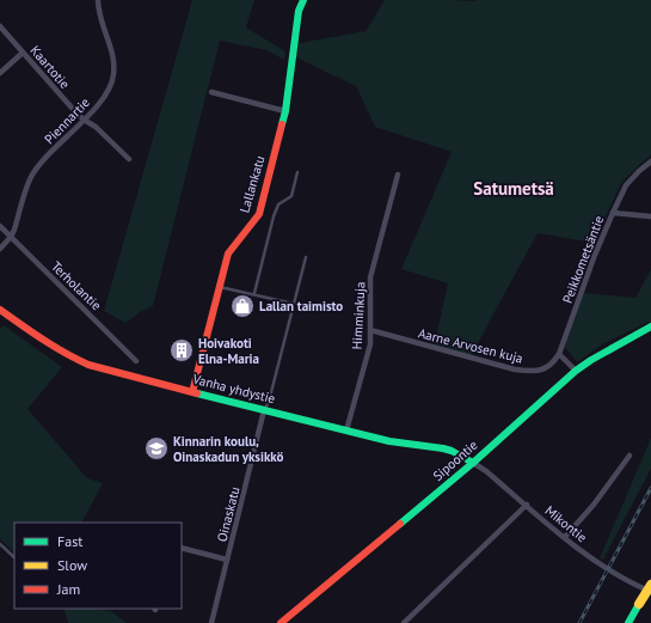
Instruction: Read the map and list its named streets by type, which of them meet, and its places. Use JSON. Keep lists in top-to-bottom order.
{
  "streets": {
    "main road": ["Lallankatu", "Vanha yhdystie", "Sipoontie"],
    "street": [
      "Kaartotie",
      "Piennartie",
      "Peikkometsäntie",
      "Terholantie",
      "Himminkuja",
      "Aarne Arvosen kuja",
      "Oinaskatu",
      "Mikontie"
    ]
  },
  "crossings": [
    ["Kaartotie", "Piennartie"],
    ["Piennartie", "Terholantie"],
    ["Lallankatu", "Vanha yhdystie"],
    ["Peikkometsäntie", "Aarne Arvosen kuja"],
    ["Himminkuja", "Aarne Arvosen kuja"],
    ["Himminkuja", "Vanha yhdystie"],
    ["Vanha yhdystie", "Sipoontie"],
    ["Vanha yhdystie", "Oinaskatu"],
    ["Vanha yhdystie", "Mikontie"],
    ["Sipoontie", "Mikontie"]
  ],
  "districts": ["Satumetsä"],
  "places": {
    "shop": ["Lallan taimisto"],
    "building": ["Hoivakoti Elna-Maria"],
    "school or university": ["Kinnarin koulu, Oinaskadun yksikkö"]
  },
  "legend": ["Fast", "Slow", "Jam"]
}
